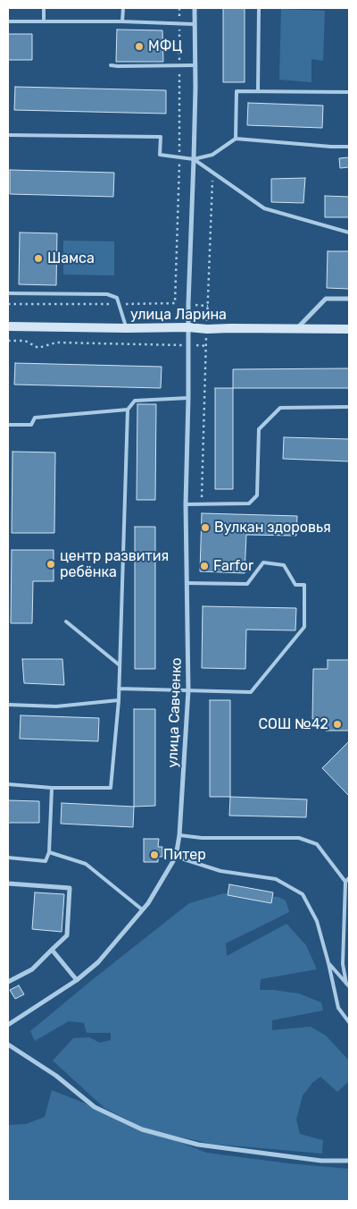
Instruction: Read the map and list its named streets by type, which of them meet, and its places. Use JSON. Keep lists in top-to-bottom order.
{
  "streets": {
    "main road": ["улица Ларина"],
    "street": ["улица Савченко"]
  },
  "crossings": [
    ["улица Ларина", "улица Савченко"]
  ],
  "places": [
    "МФЦ",
    "Шамса",
    "Вулкан здоровья",
    "центр развития ребёнка",
    "Farfor",
    "СОШ №42",
    "Питер"
  ]
}
